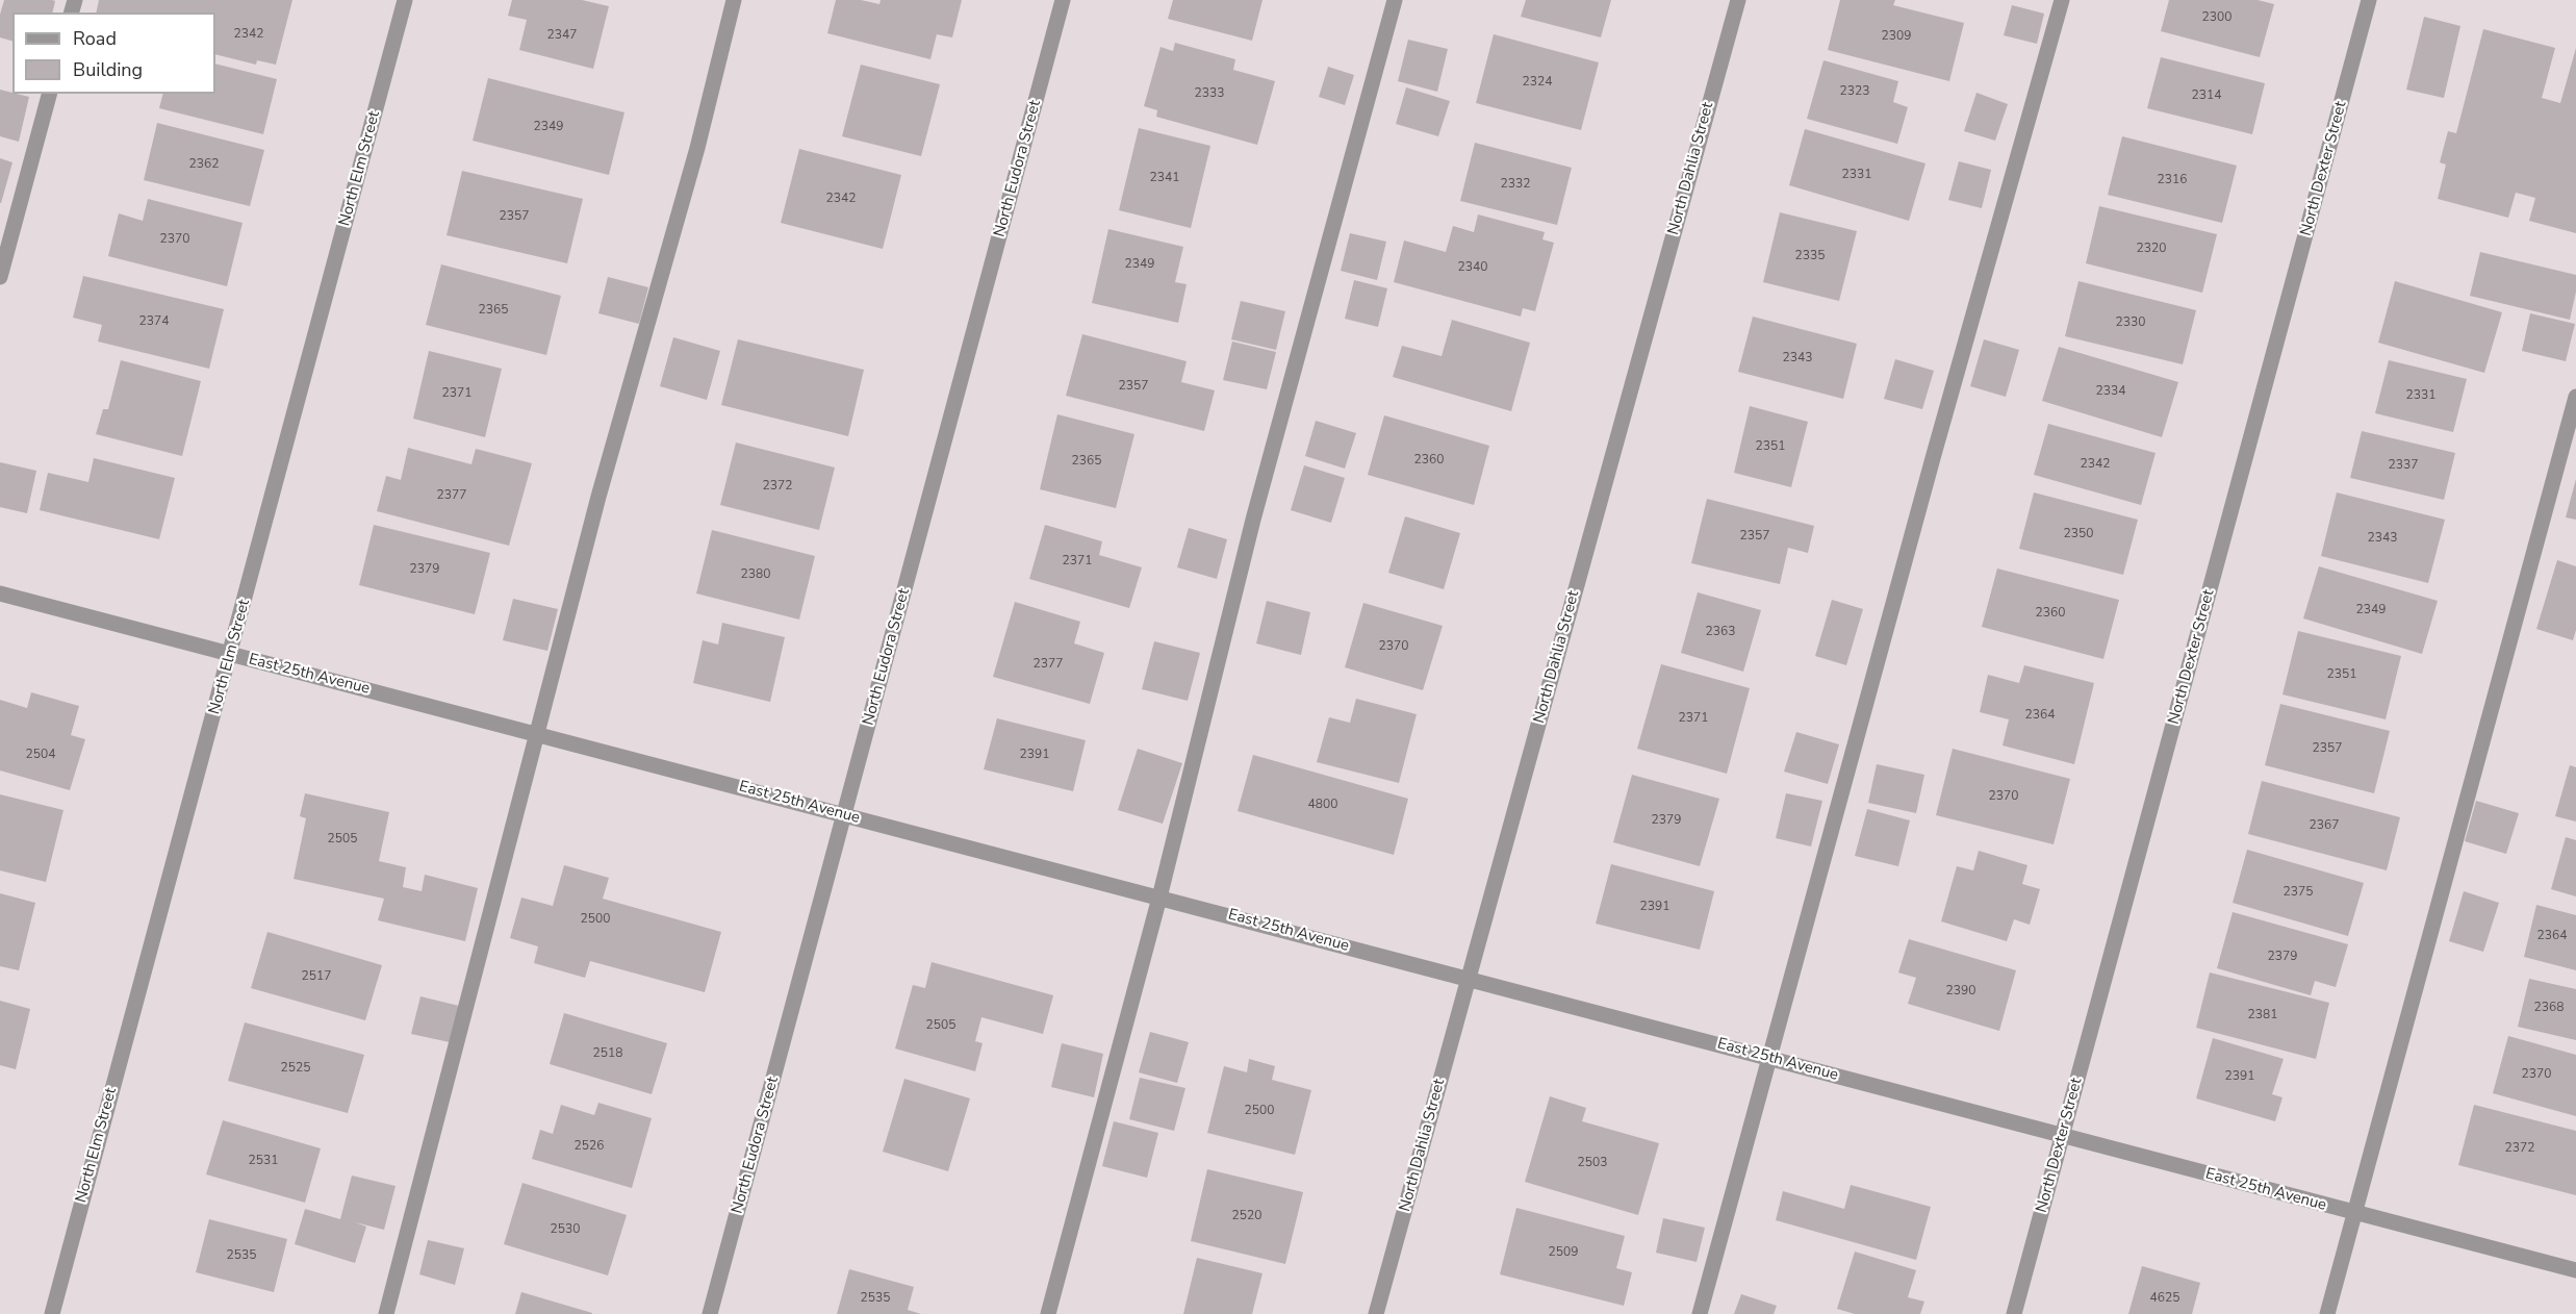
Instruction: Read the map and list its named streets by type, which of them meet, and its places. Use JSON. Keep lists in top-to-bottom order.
{
  "streets": {
    "street": [
      "North Elm Street",
      "North Eudora Street",
      "North Dahlia Street",
      "North Dexter Street",
      "East 25th Avenue"
    ]
  },
  "crossings": [
    ["North Elm Street", "East 25th Avenue"],
    ["North Eudora Street", "East 25th Avenue"],
    ["North Dahlia Street", "East 25th Avenue"],
    ["North Dexter Street", "East 25th Avenue"]
  ],
  "house_numbers": [
    "2300",
    "2342",
    "2347",
    "2309",
    "2324",
    "2323",
    "2333",
    "2314",
    "2349",
    "2362",
    "2331",
    "2341",
    "2316",
    "2332",
    "2342",
    "2357",
    "2370",
    "2320",
    "2335",
    "2349",
    "2340",
    "2365",
    "2374",
    "2330",
    "2343",
    "2357",
    "2334",
    "2371",
    "2331",
    "2351",
    "2360",
    "2365",
    "2342",
    "2337",
    "2372",
    "2377",
    "2350",
    "2357",
    "2343",
    "2371",
    "2379",
    "2380",
    "2349",
    "2360",
    "2363",
    "2370",
    "2377",
    "2351",
    "2364",
    "2371",
    "2357",
    "2504",
    "2391",
    "2370",
    "4800",
    "2379",
    "2367",
    "2505",
    "2375",
    "2391",
    "2500",
    "2364",
    "2379",
    "2517",
    "2390",
    "2368",
    "2381",
    "2505",
    "2518",
    "2525",
    "2370",
    "2391",
    "2500",
    "2526",
    "2372",
    "2531",
    "2503",
    "2520",
    "2530",
    "2509",
    "2535",
    "2535",
    "4625"
  ],
  "legend": ["Road", "Building"]
}
